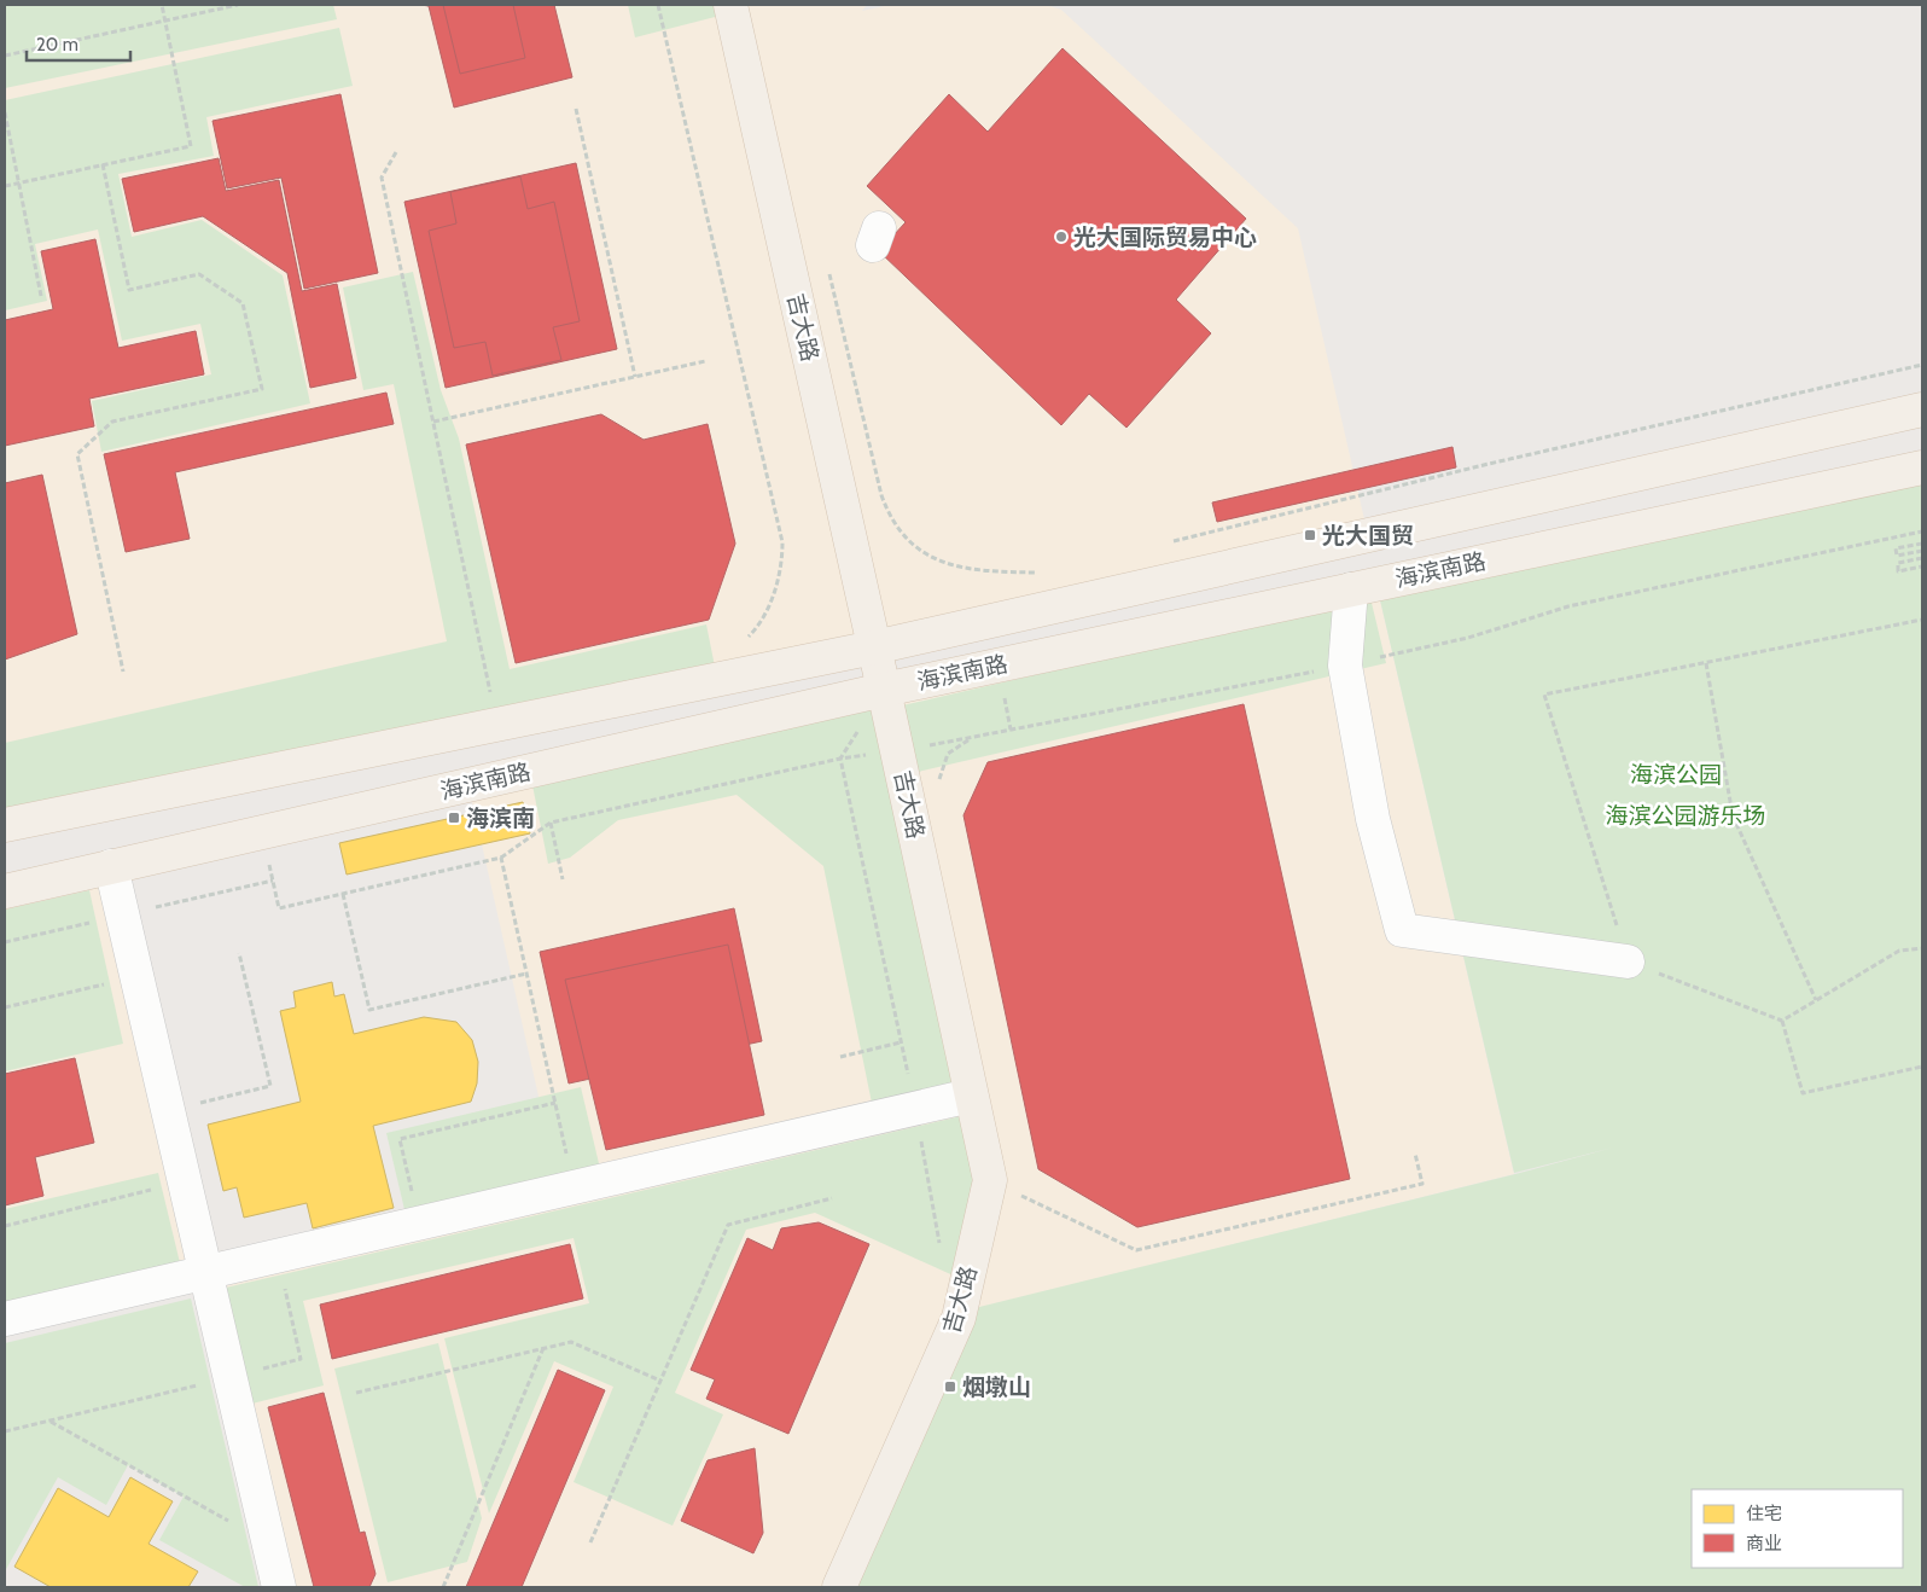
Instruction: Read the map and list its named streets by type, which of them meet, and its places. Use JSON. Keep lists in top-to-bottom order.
{
  "streets": {
    "main road": ["吉大路", "海滨南路"]
  },
  "crossings": [
    ["吉大路", "海滨南路"]
  ],
  "parks": ["海滨公园", "海滨公园游乐场"],
  "places": {
    "other": ["光大国际贸易中心"],
    "transit": ["光大国贸", "海滨南", "烟墩山"]
  },
  "legend": ["住宅", "商业"],
  "scale_bar": "20 m"
}
